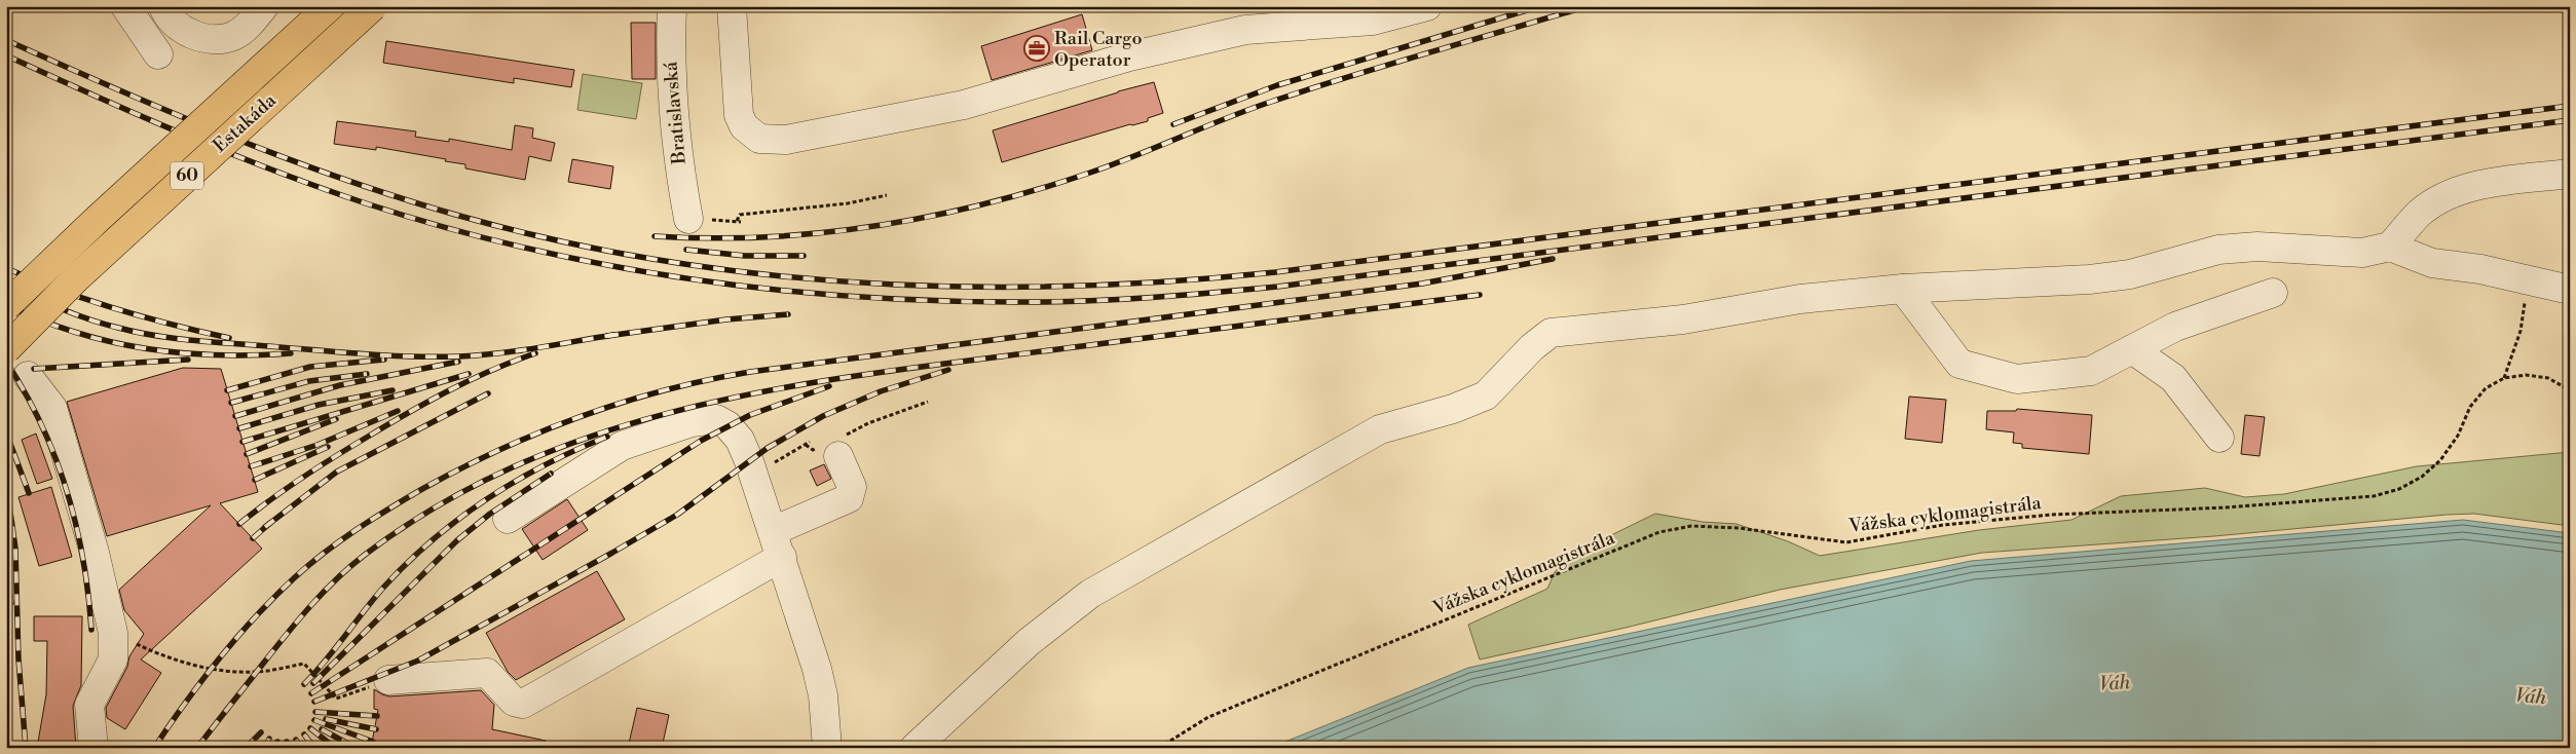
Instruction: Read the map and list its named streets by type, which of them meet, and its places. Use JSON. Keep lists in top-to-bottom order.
{
  "streets": {
    "main road": ["Estakáda", "60"],
    "street": ["Bratislavská"],
    "path": ["Vážska cyklomagistrála"]
  },
  "water": ["Váh"],
  "places": {
    "office": ["Rail Cargo Operator"]
  }
}
